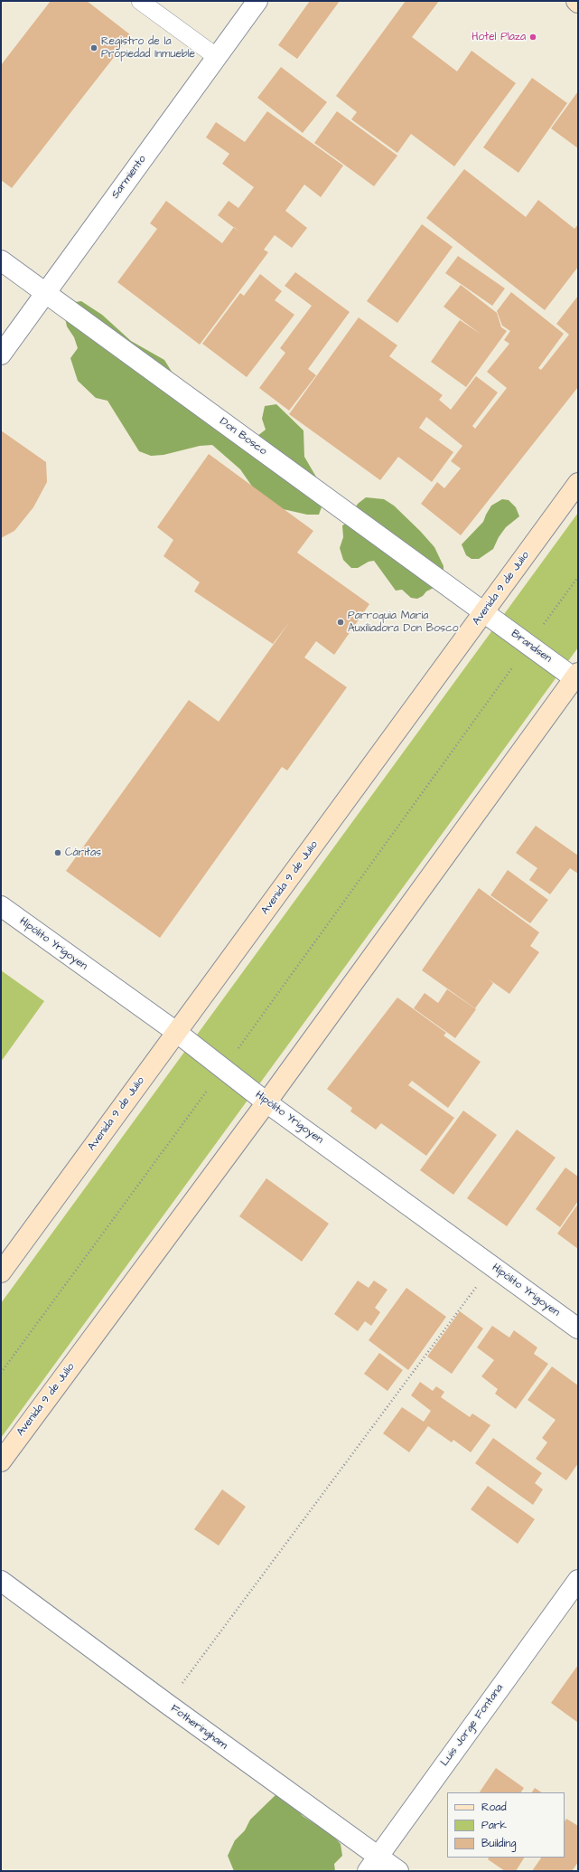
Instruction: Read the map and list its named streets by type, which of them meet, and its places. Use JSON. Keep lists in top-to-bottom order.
{
  "streets": {
    "main road": ["Avenida 9 de Julio"],
    "street": [
      "Sarmiento",
      "Don Bosco",
      "Brandsen",
      "Hipólito Yrigoyen",
      "Luis Jorge Fontana",
      "Fotheringham"
    ]
  },
  "crossings": [
    ["Sarmiento", "Don Bosco"],
    ["Don Bosco", "Avenida 9 de Julio"],
    ["Don Bosco", "Brandsen"],
    ["Avenida 9 de Julio", "Brandsen"],
    ["Avenida 9 de Julio", "Hipólito Yrigoyen"],
    ["Luis Jorge Fontana", "Fotheringham"]
  ],
  "places": [
    "Hotel Plaza",
    "Registro de la Propiedad Inmueble",
    "Parroquia María Auxiliadora Don Bosco",
    "Cáritas"
  ],
  "legend": ["Road", "Park", "Building"]
}
